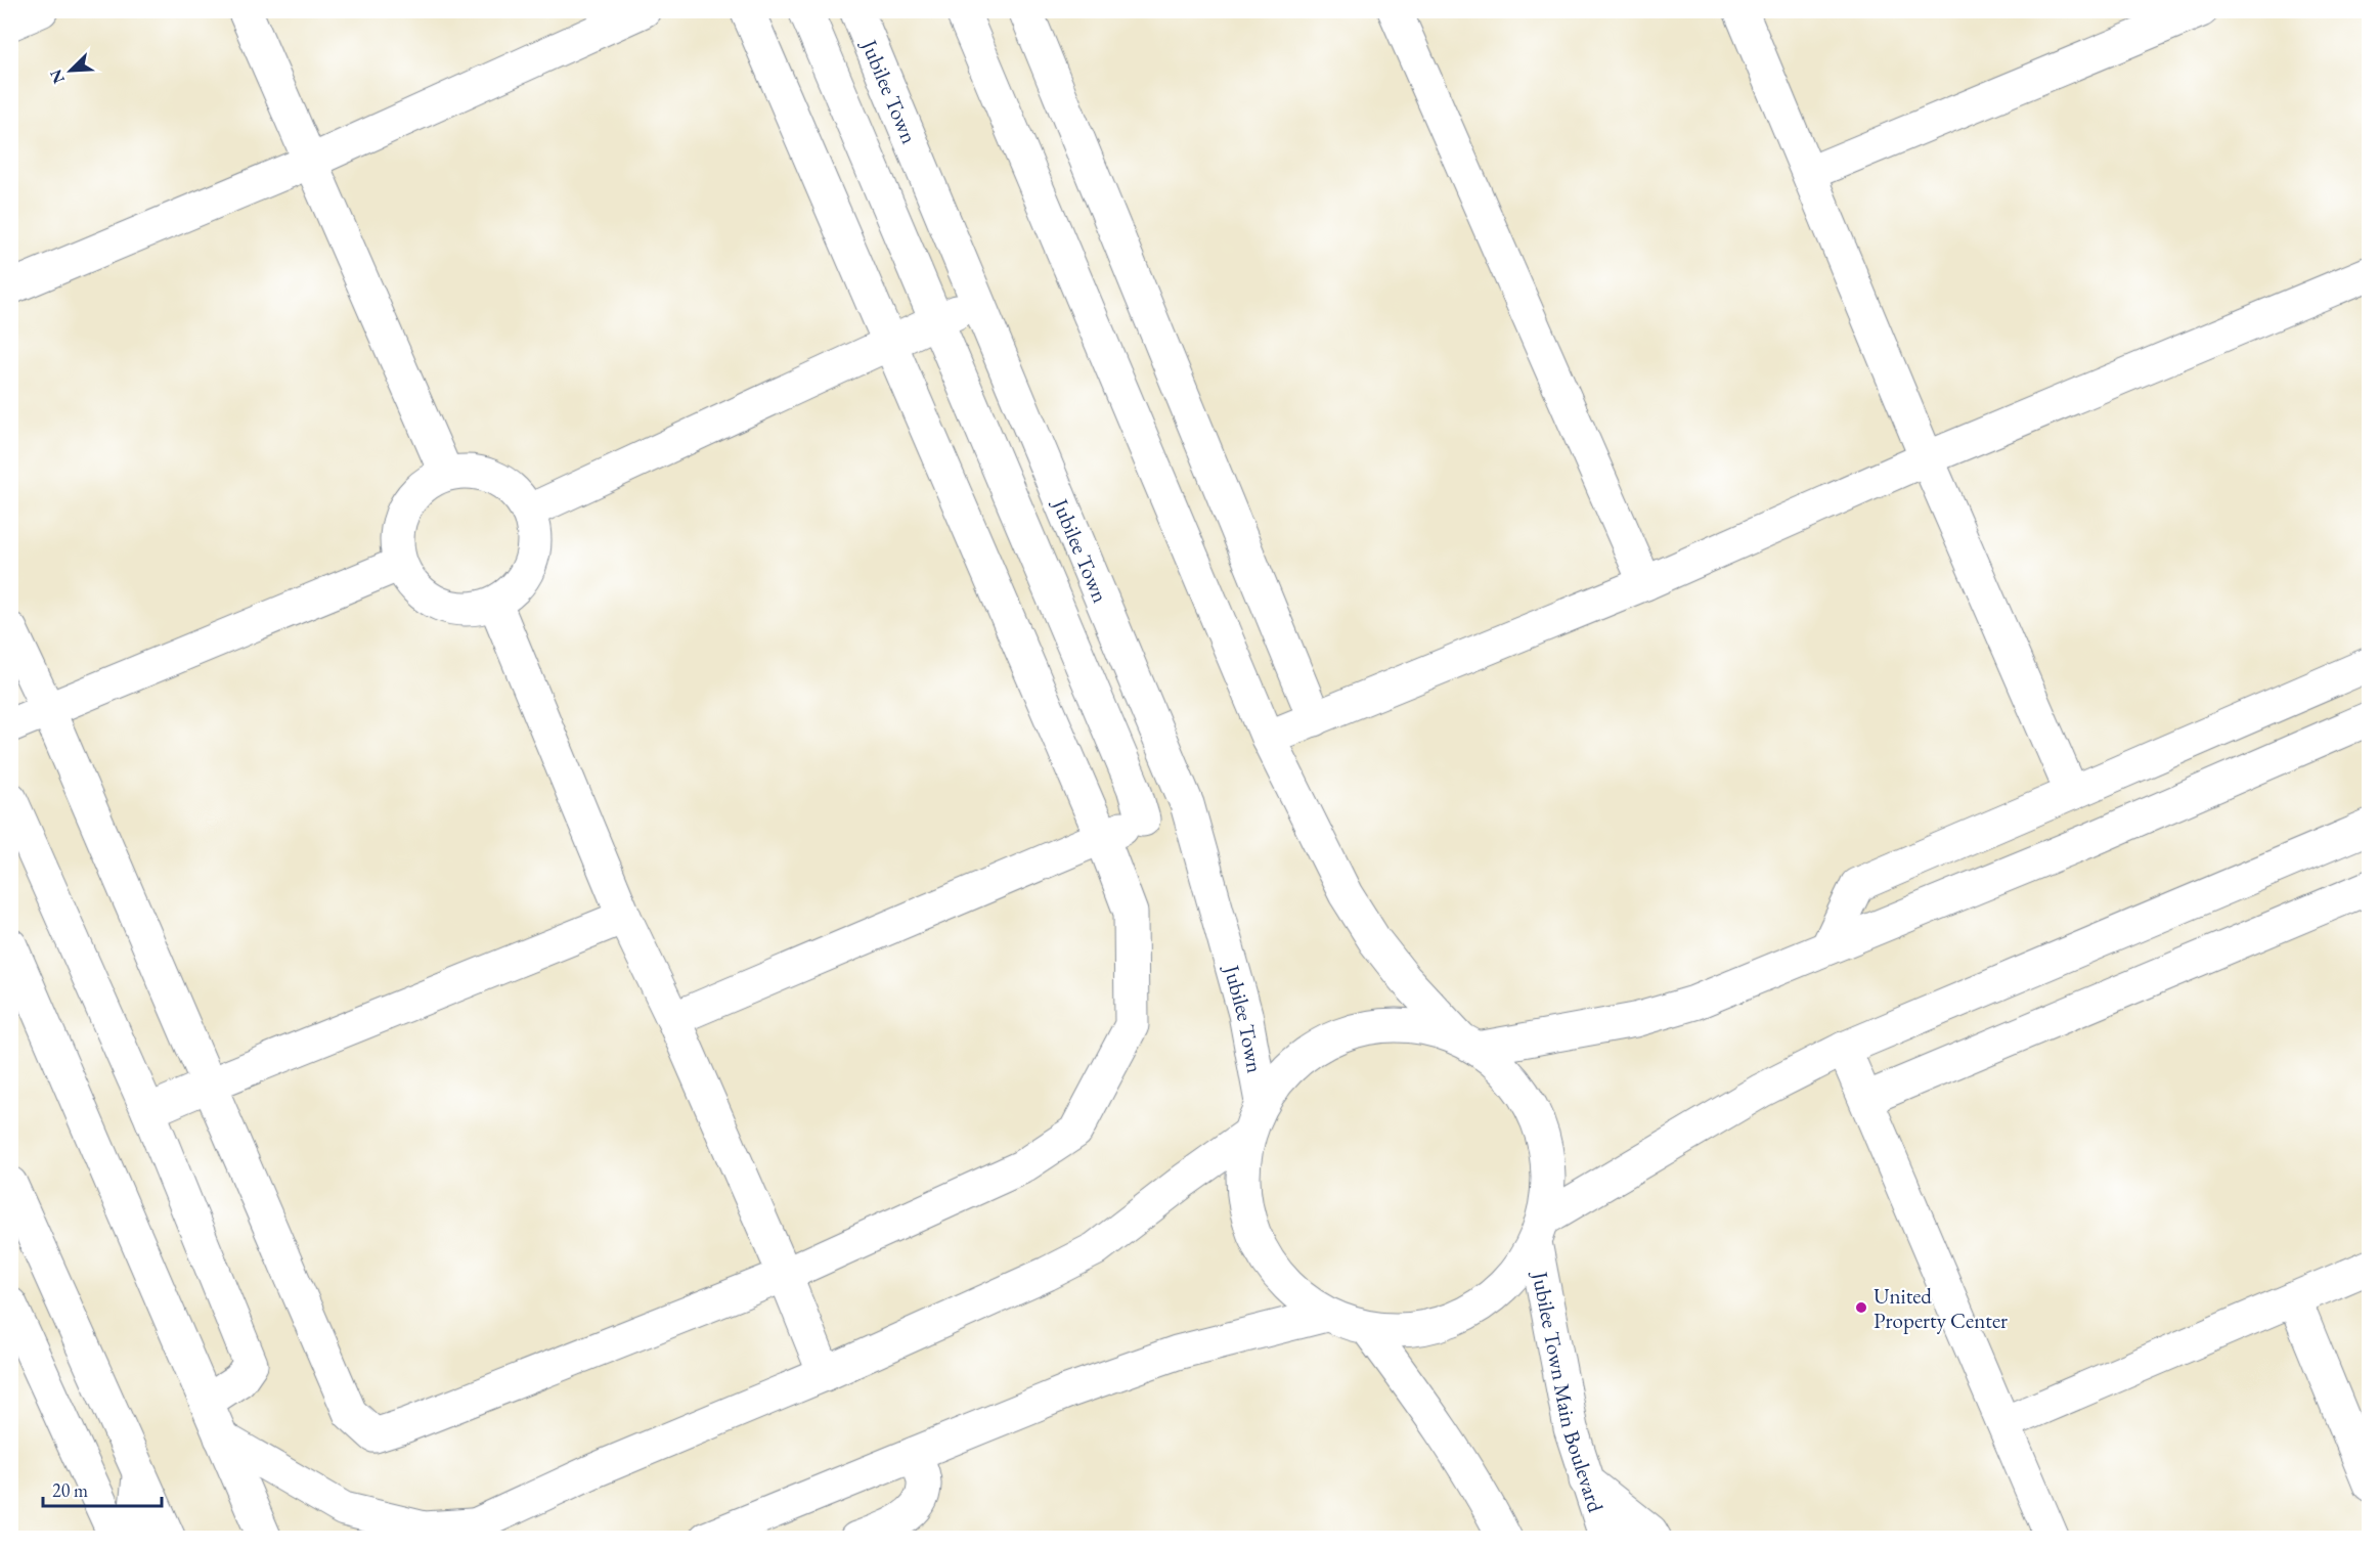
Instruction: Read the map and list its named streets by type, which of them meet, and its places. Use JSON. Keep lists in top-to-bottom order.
{
  "streets": {
    "street": ["Jubilee Town", "Jubilee Town Main Boulevard"]
  },
  "places": ["United Property Center"],
  "scale_bar": "20 m",
  "north": "bottom left"
}
